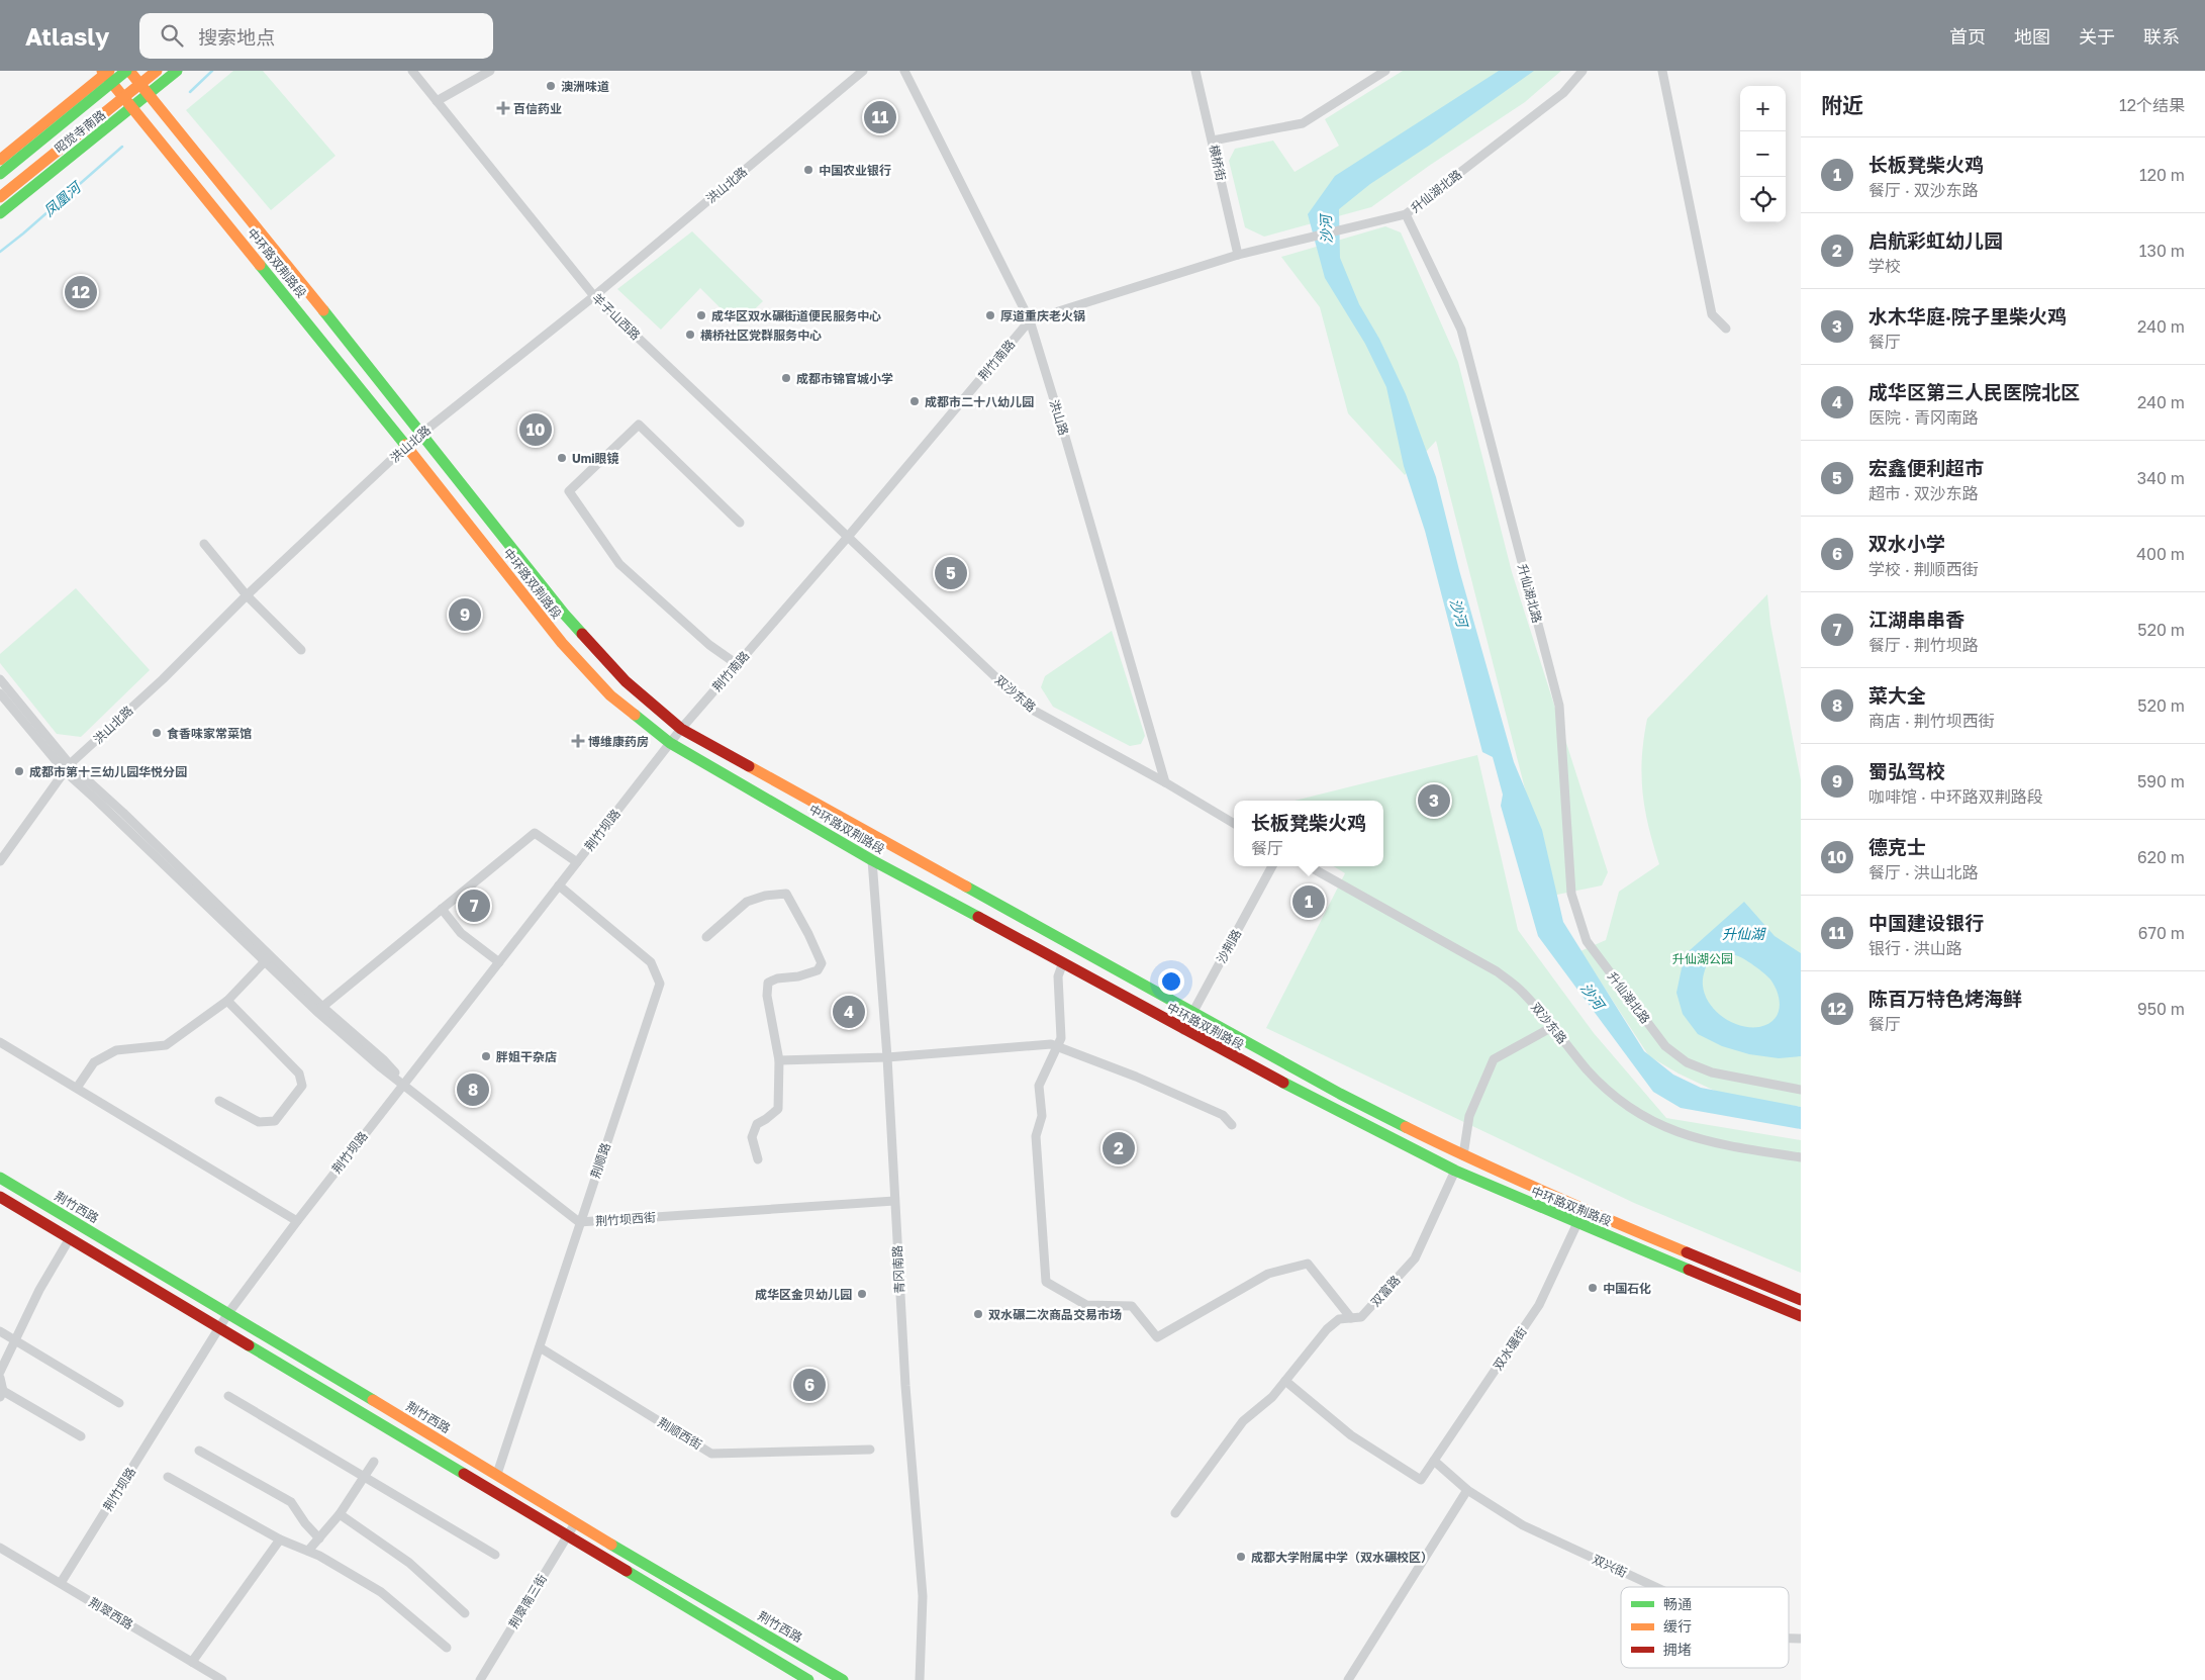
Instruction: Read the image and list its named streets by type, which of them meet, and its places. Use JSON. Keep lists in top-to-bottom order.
{
  "streets": {
    "main road": ["昭觉寺南路", "中环路双荆路段", "荆竹西路"],
    "street": [
      "横桥街",
      "洪山北路",
      "升仙湖北路",
      "羊子山西路",
      "荆竹南路",
      "洪山路",
      "双沙东路",
      "荆竹坝路",
      "沙荆路",
      "荆顺路",
      "荆竹坝西街",
      "青冈南路",
      "双富路",
      "双水碾街",
      "荆顺西街",
      "双兴街",
      "荆翠南三街",
      "荆翠西路"
    ]
  },
  "crossings": [
    ["昭觉寺南路", "中环路双荆路段"],
    ["洪山北路", "中环路双荆路段"],
    ["洪山北路", "羊子山西路"],
    ["中环路双荆路段", "荆竹南路"],
    ["中环路双荆路段", "荆竹坝路"],
    ["中环路双荆路段", "沙荆路"],
    ["中环路双荆路段", "青冈南路"],
    ["中环路双荆路段", "双富路"],
    ["中环路双荆路段", "双水碾街"],
    ["羊子山西路", "荆竹南路"],
    ["羊子山西路", "双沙东路"],
    ["荆竹南路", "洪山路"],
    ["荆竹南路", "双沙东路"],
    ["荆竹南路", "荆竹坝路"],
    ["洪山路", "双沙东路"],
    ["荆竹坝路", "荆顺路"],
    ["荆竹坝路", "荆竹西路"],
    ["荆竹坝路", "荆竹坝西街"],
    ["荆竹坝路", "荆翠西路"],
    ["荆顺路", "荆竹西路"],
    ["荆顺路", "荆竹坝西街"],
    ["荆顺路", "荆顺西街"],
    ["荆竹西路", "荆翠南三街"],
    ["荆竹坝西街", "青冈南路"],
    ["双富路", "双水碾街"],
    ["双水碾街", "双兴街"]
  ],
  "water": ["凤凰河", "沙河", "升仙湖"],
  "parks": ["升仙湖公园"],
  "places": {
    "other": [
      "澳洲味道",
      "中国农业银行",
      "成华区双水碾街道便民服务中心",
      "厚道重庆老火锅",
      "横桥社区党群服务中心",
      "成都市锦官城小学",
      "成都市二十八幼儿园",
      "Umi眼镜",
      "食香味家常菜馆",
      "成都市第十三幼儿园华悦分园",
      "胖姐干杂店",
      "中国石化",
      "成华区金贝幼儿园",
      "双水碾二次商品交易市场",
      "成都大学附属中学（双水碾校区）"
    ],
    "health": ["百信药业", "博维康药房"]
  },
  "legend": ["畅通", "缓行", "拥堵"],
  "page": {
    "header": "Atlasly",
    "search": "搜索地点",
    "nav": [
      "首页",
      "地图",
      "关于",
      "联系"
    ],
    "heading": ["附近", "12个结果"],
    "map_buttons": ["+", "−"],
    "pins": [
      "11",
      "12",
      "10",
      "5",
      "9",
      "3",
      "1",
      "7",
      "4",
      "8",
      "2",
      "6"
    ],
    "list": [
      {
        "mark": "1",
        "name": "长板凳柴火鸡",
        "note": "餐厅 · 双沙东路",
        "value": "120 m"
      },
      {
        "mark": "2",
        "name": "启航彩虹幼儿园",
        "note": "学校",
        "value": "130 m"
      },
      {
        "mark": "3",
        "name": "水木华庭·院子里柴火鸡",
        "note": "餐厅",
        "value": "240 m"
      },
      {
        "mark": "4",
        "name": "成华区第三人民医院北区",
        "note": "医院 · 青冈南路",
        "value": "240 m"
      },
      {
        "mark": "5",
        "name": "宏鑫便利超市",
        "note": "超市 · 双沙东路",
        "value": "340 m"
      },
      {
        "mark": "6",
        "name": "双水小学",
        "note": "学校 · 荆顺西街",
        "value": "400 m"
      },
      {
        "mark": "7",
        "name": "江湖串串香",
        "note": "餐厅 · 荆竹坝路",
        "value": "520 m"
      },
      {
        "mark": "8",
        "name": "菜大全",
        "note": "商店 · 荆竹坝西街",
        "value": "520 m"
      },
      {
        "mark": "9",
        "name": "蜀弘驾校",
        "note": "咖啡馆 · 中环路双荆路段",
        "value": "590 m"
      },
      {
        "mark": "10",
        "name": "德克士",
        "note": "餐厅 · 洪山北路",
        "value": "620 m"
      },
      {
        "mark": "11",
        "name": "中国建设银行",
        "note": "银行 · 洪山路",
        "value": "670 m"
      },
      {
        "mark": "12",
        "name": "陈百万特色烤海鲜",
        "note": "餐厅",
        "value": "950 m"
      }
    ],
    "popup": ["长板凳柴火鸡", "餐厅"]
  }
}
